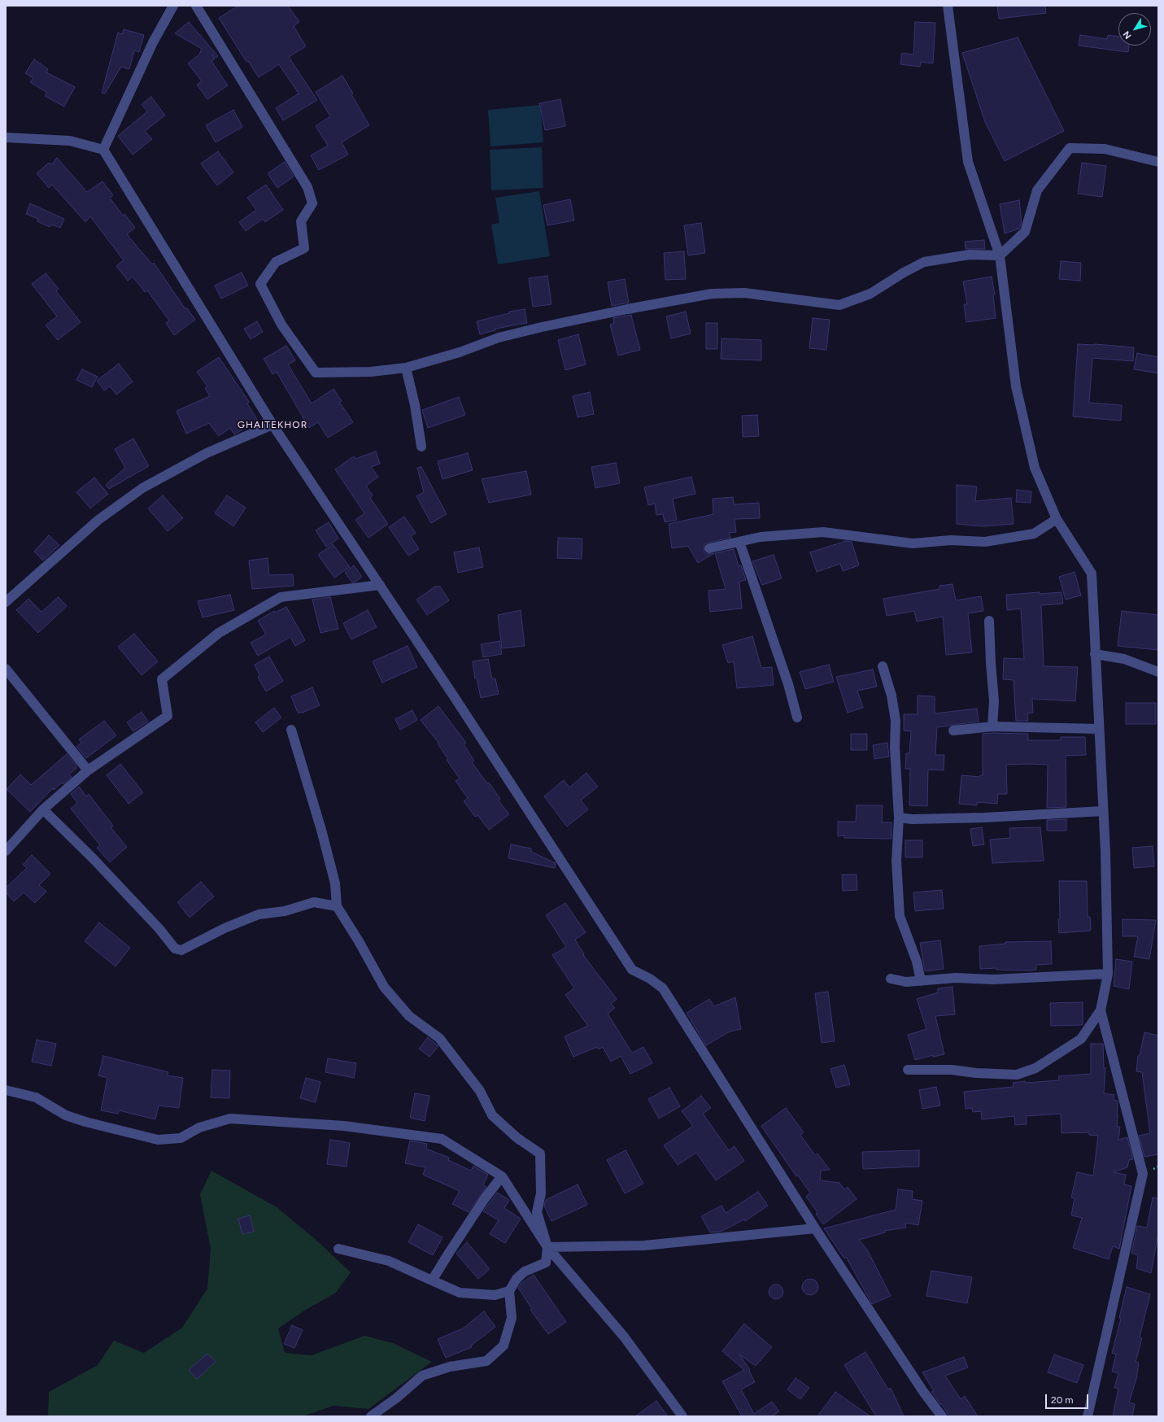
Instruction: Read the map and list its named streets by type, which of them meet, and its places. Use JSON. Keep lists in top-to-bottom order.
{
  "districts": ["GHAITEKHOR"],
  "scale_bar": "20 m",
  "north": "bottom left"
}
